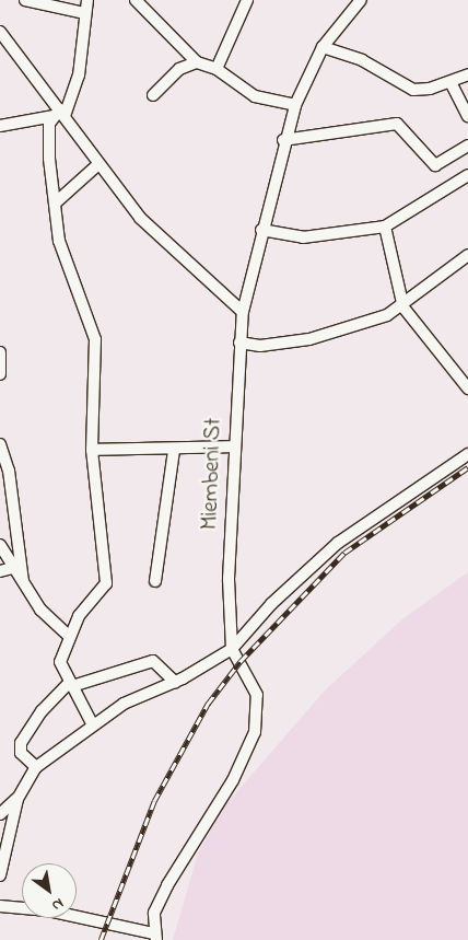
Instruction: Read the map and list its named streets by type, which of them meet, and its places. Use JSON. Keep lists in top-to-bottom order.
{
  "streets": {
    "street": ["Miembeni St"]
  },
  "north": "bottom right"
}
